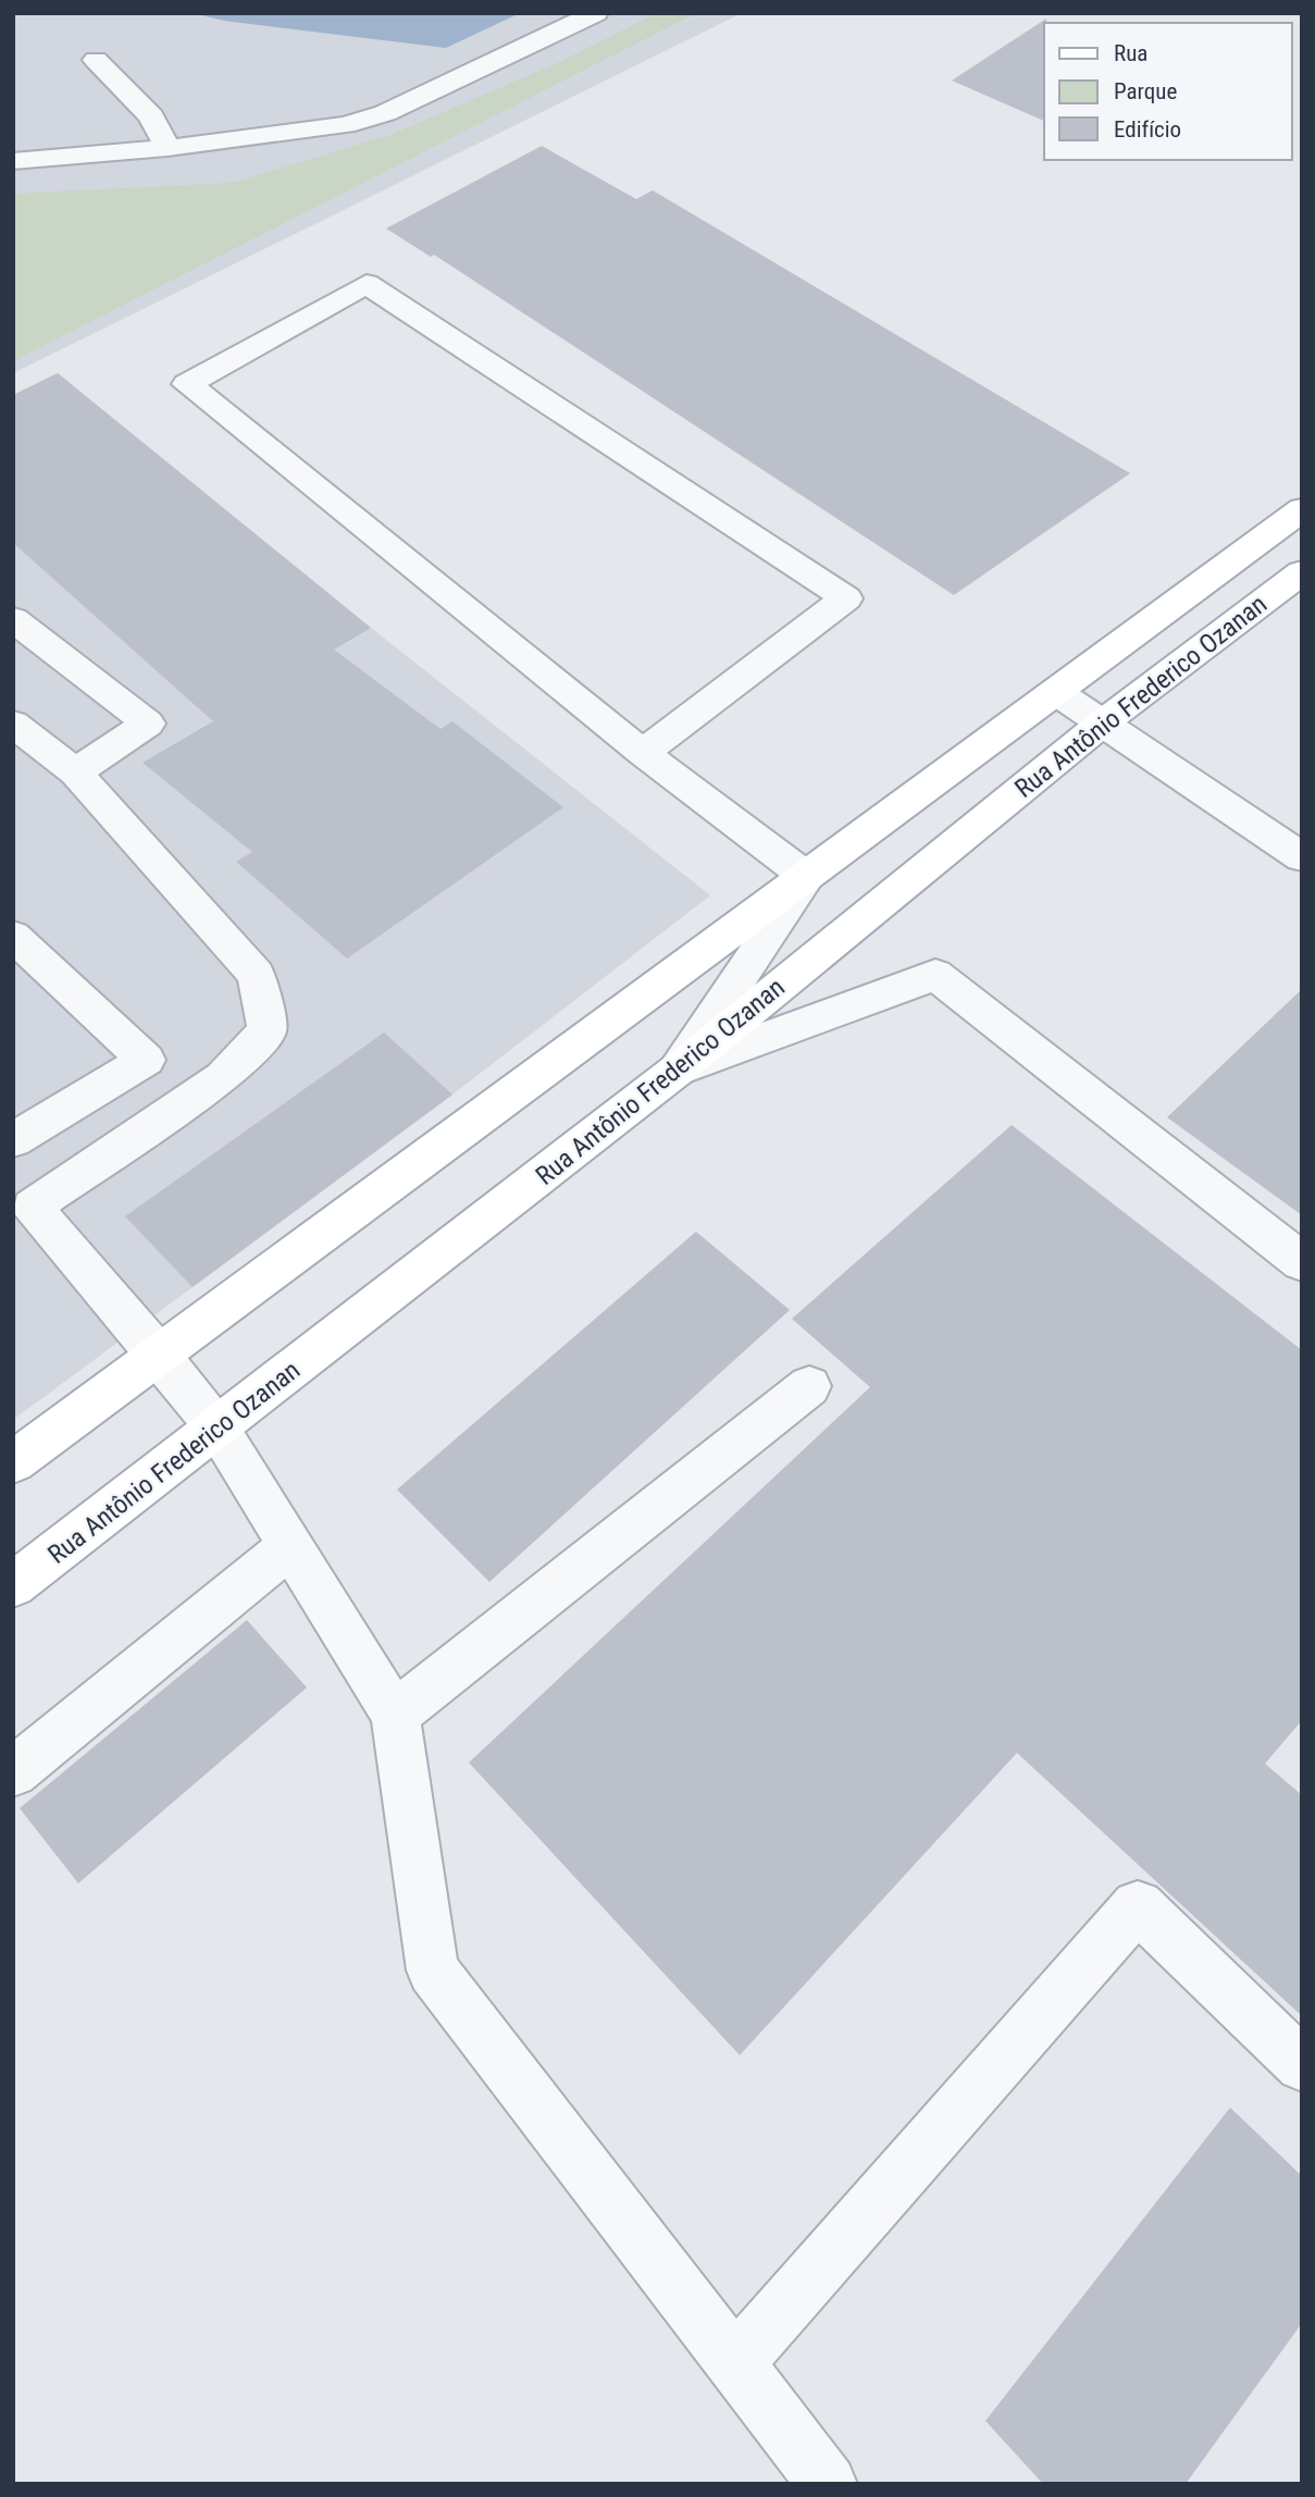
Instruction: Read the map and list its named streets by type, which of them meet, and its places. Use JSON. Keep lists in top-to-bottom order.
{
  "streets": {
    "main road": ["Rua Antônio Frederico Ozanan"]
  },
  "legend": ["Rua", "Parque", "Edifício"]
}
